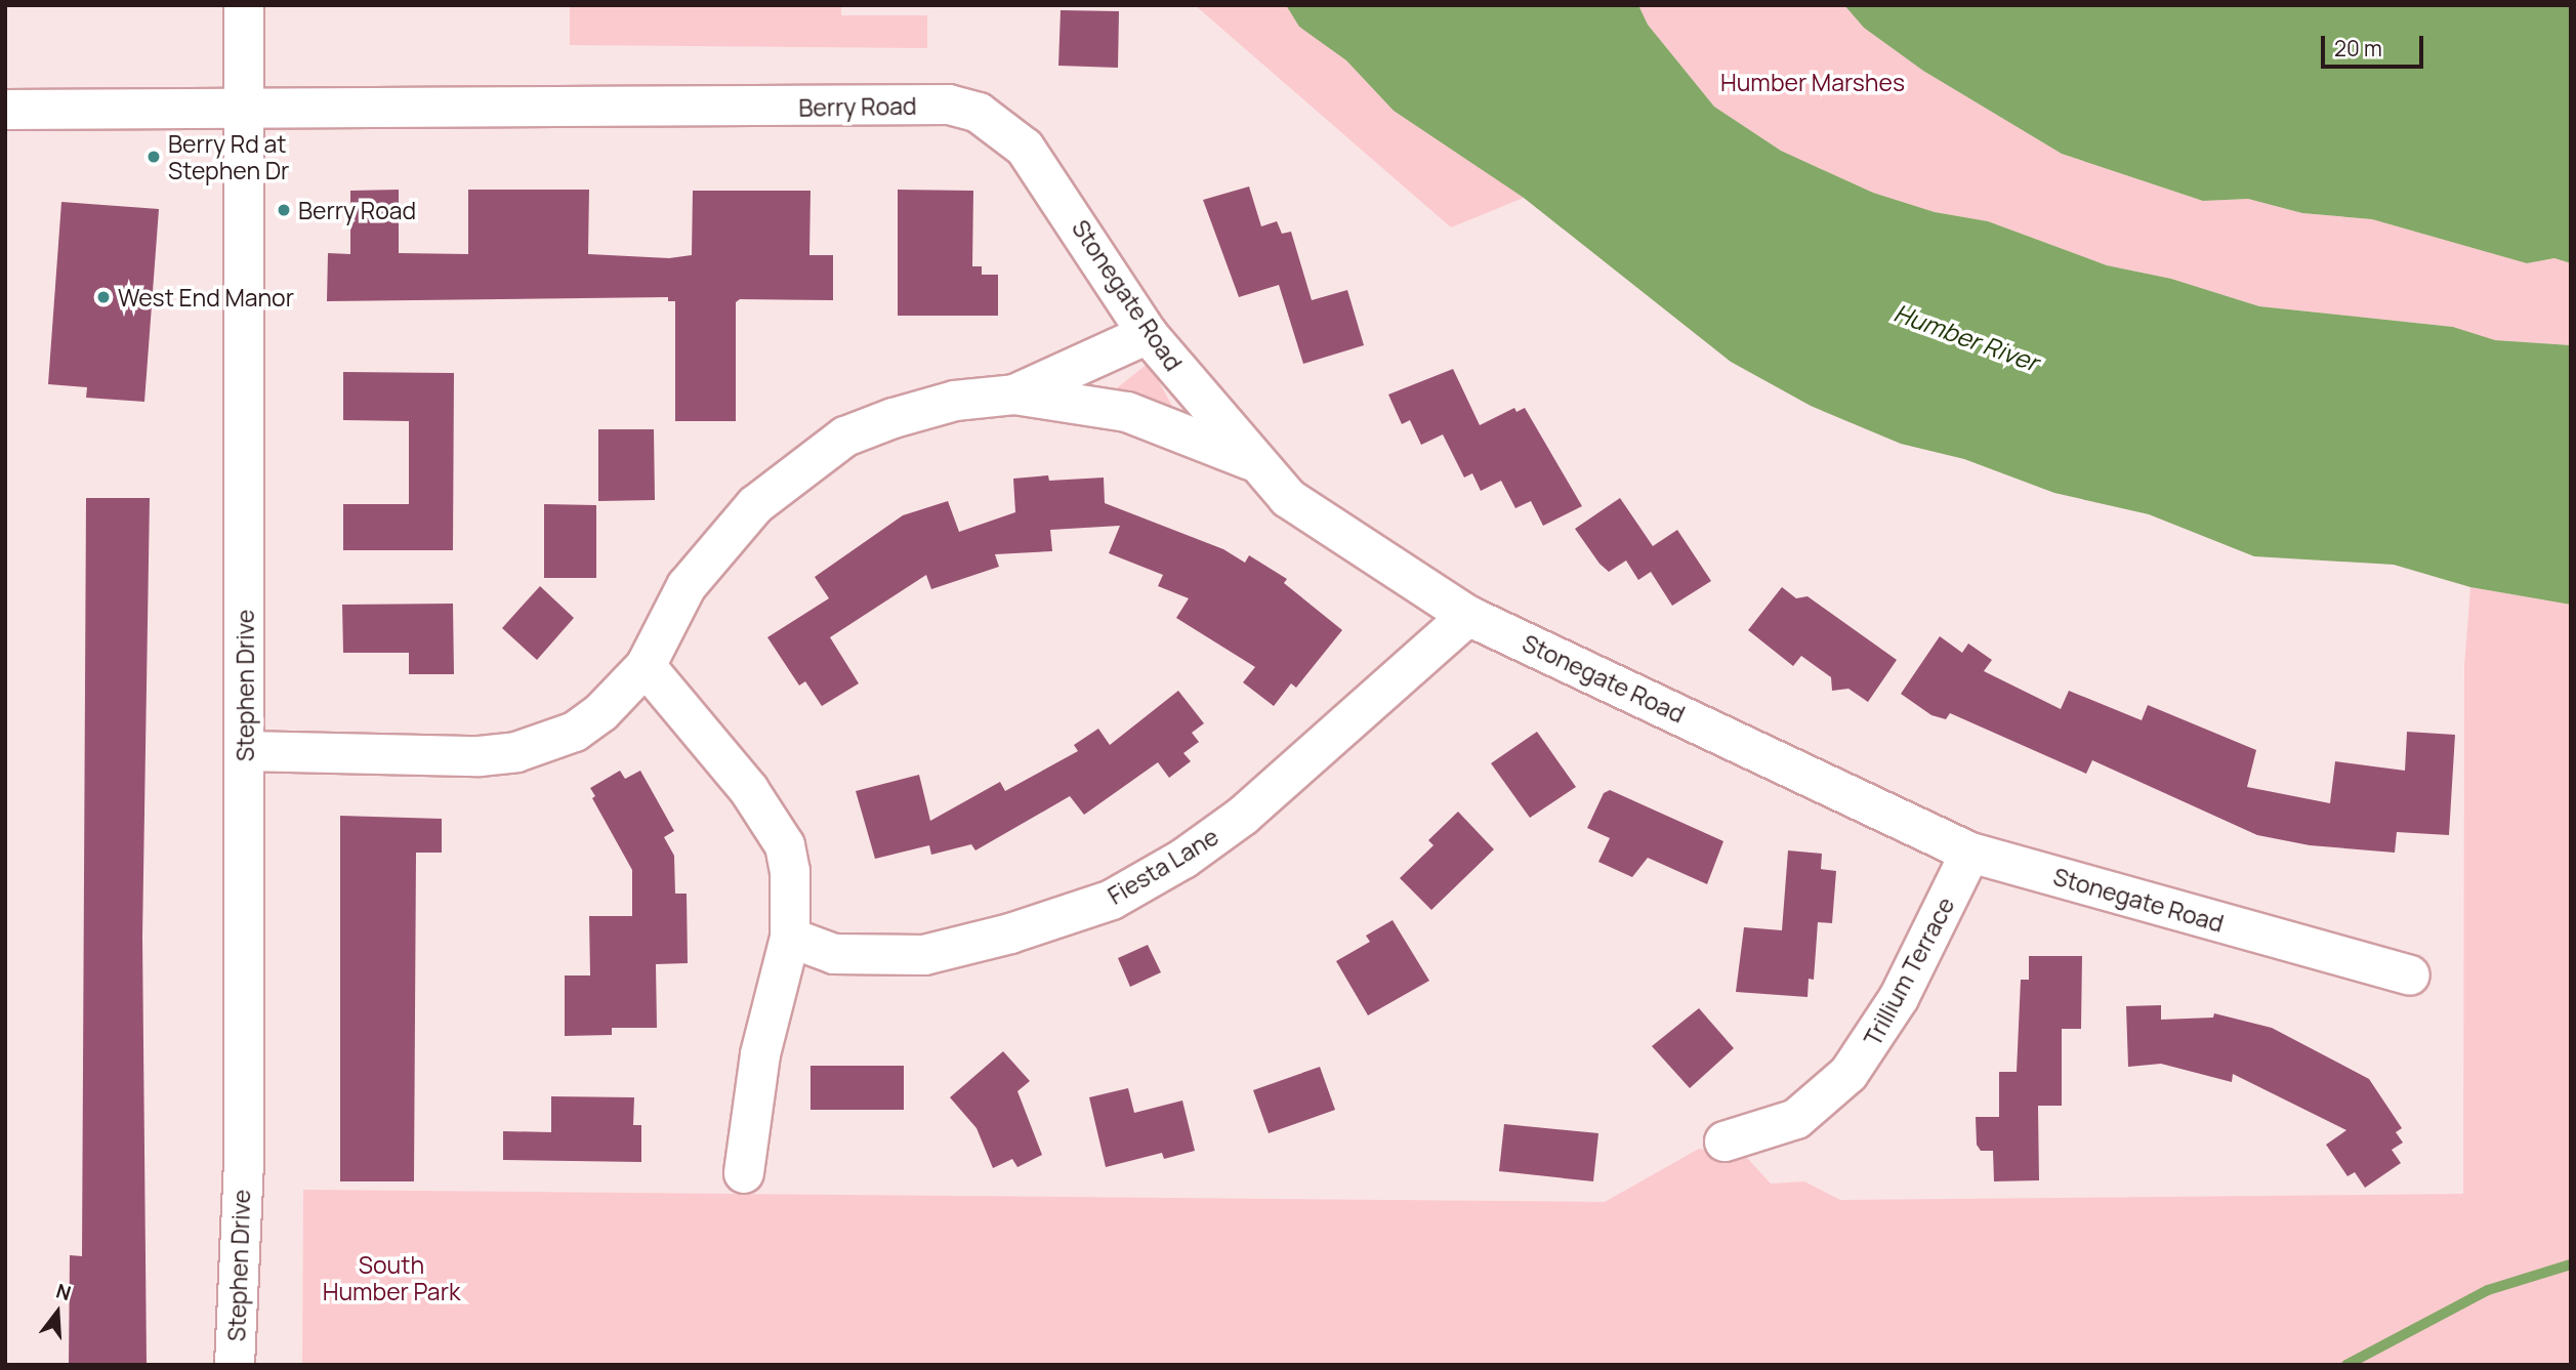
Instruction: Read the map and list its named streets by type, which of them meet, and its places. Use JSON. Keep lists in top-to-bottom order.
{
  "streets": {
    "street": [
      "Berry Road",
      "Stonegate Road",
      "Stephen Drive",
      "Fiesta Lane",
      "Trillium Terrace"
    ]
  },
  "crossings": [
    ["Berry Road", "Stonegate Road"],
    ["Berry Road", "Stephen Drive"],
    ["Stonegate Road", "Fiesta Lane"],
    ["Stonegate Road", "Trillium Terrace"]
  ],
  "water": ["Humber River"],
  "parks": ["Humber Marshes", "South Humber Park"],
  "places": ["Berry Rd at Stephen Dr", "Berry Road", "West End Manor"],
  "scale_bar": "20 m",
  "north": "top"
}
